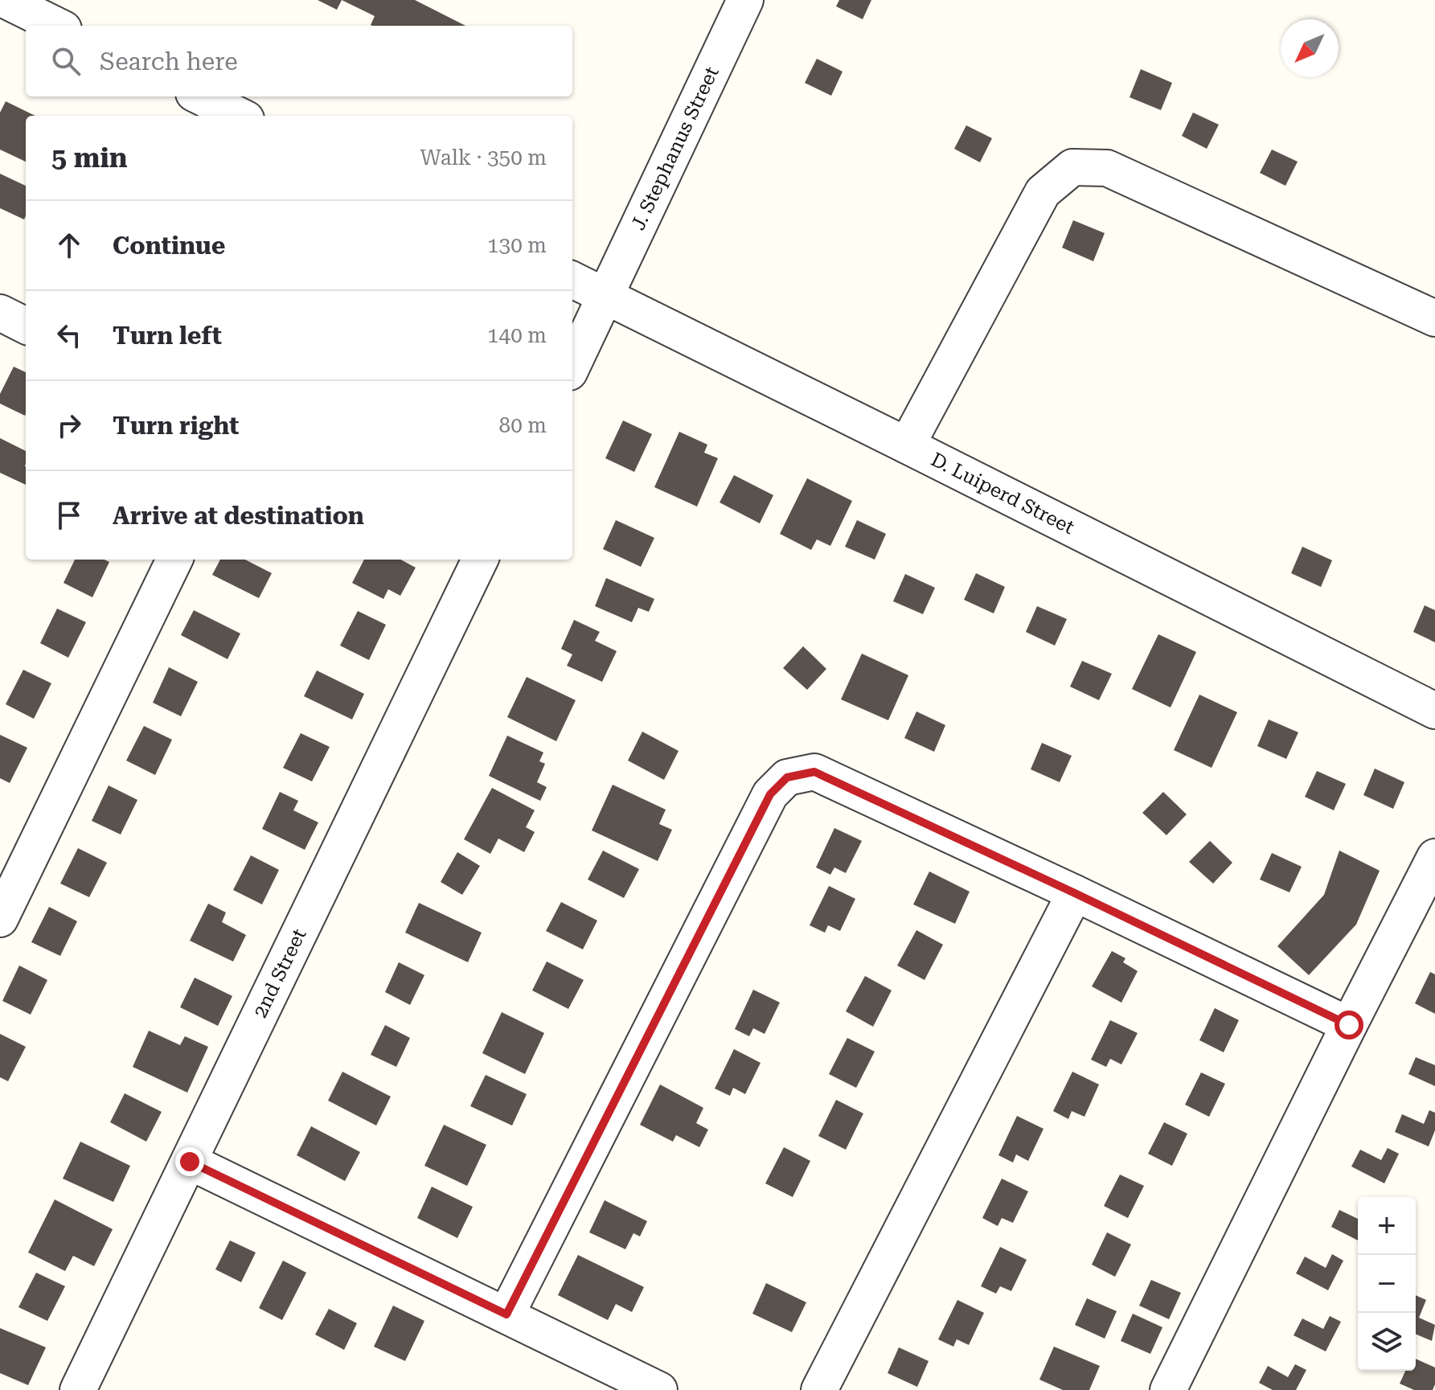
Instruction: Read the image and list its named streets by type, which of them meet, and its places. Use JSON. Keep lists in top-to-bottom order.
{
  "streets": {
    "street": ["J. Stephanus Street", "D. Luiperd Street", "2nd Street"]
  },
  "crossings": [
    ["J. Stephanus Street", "D. Luiperd Street"]
  ],
  "north": "bottom left",
  "page": {
    "search": "Search here",
    "heading": ["5 min", "Walk · 350 m"],
    "list": [
      ["Continue", "130 m"],
      ["Turn left", "140 m"],
      ["Turn right", "80 m"],
      "Arrive at destination"
    ],
    "map_buttons": ["+", "−"]
  }
}
